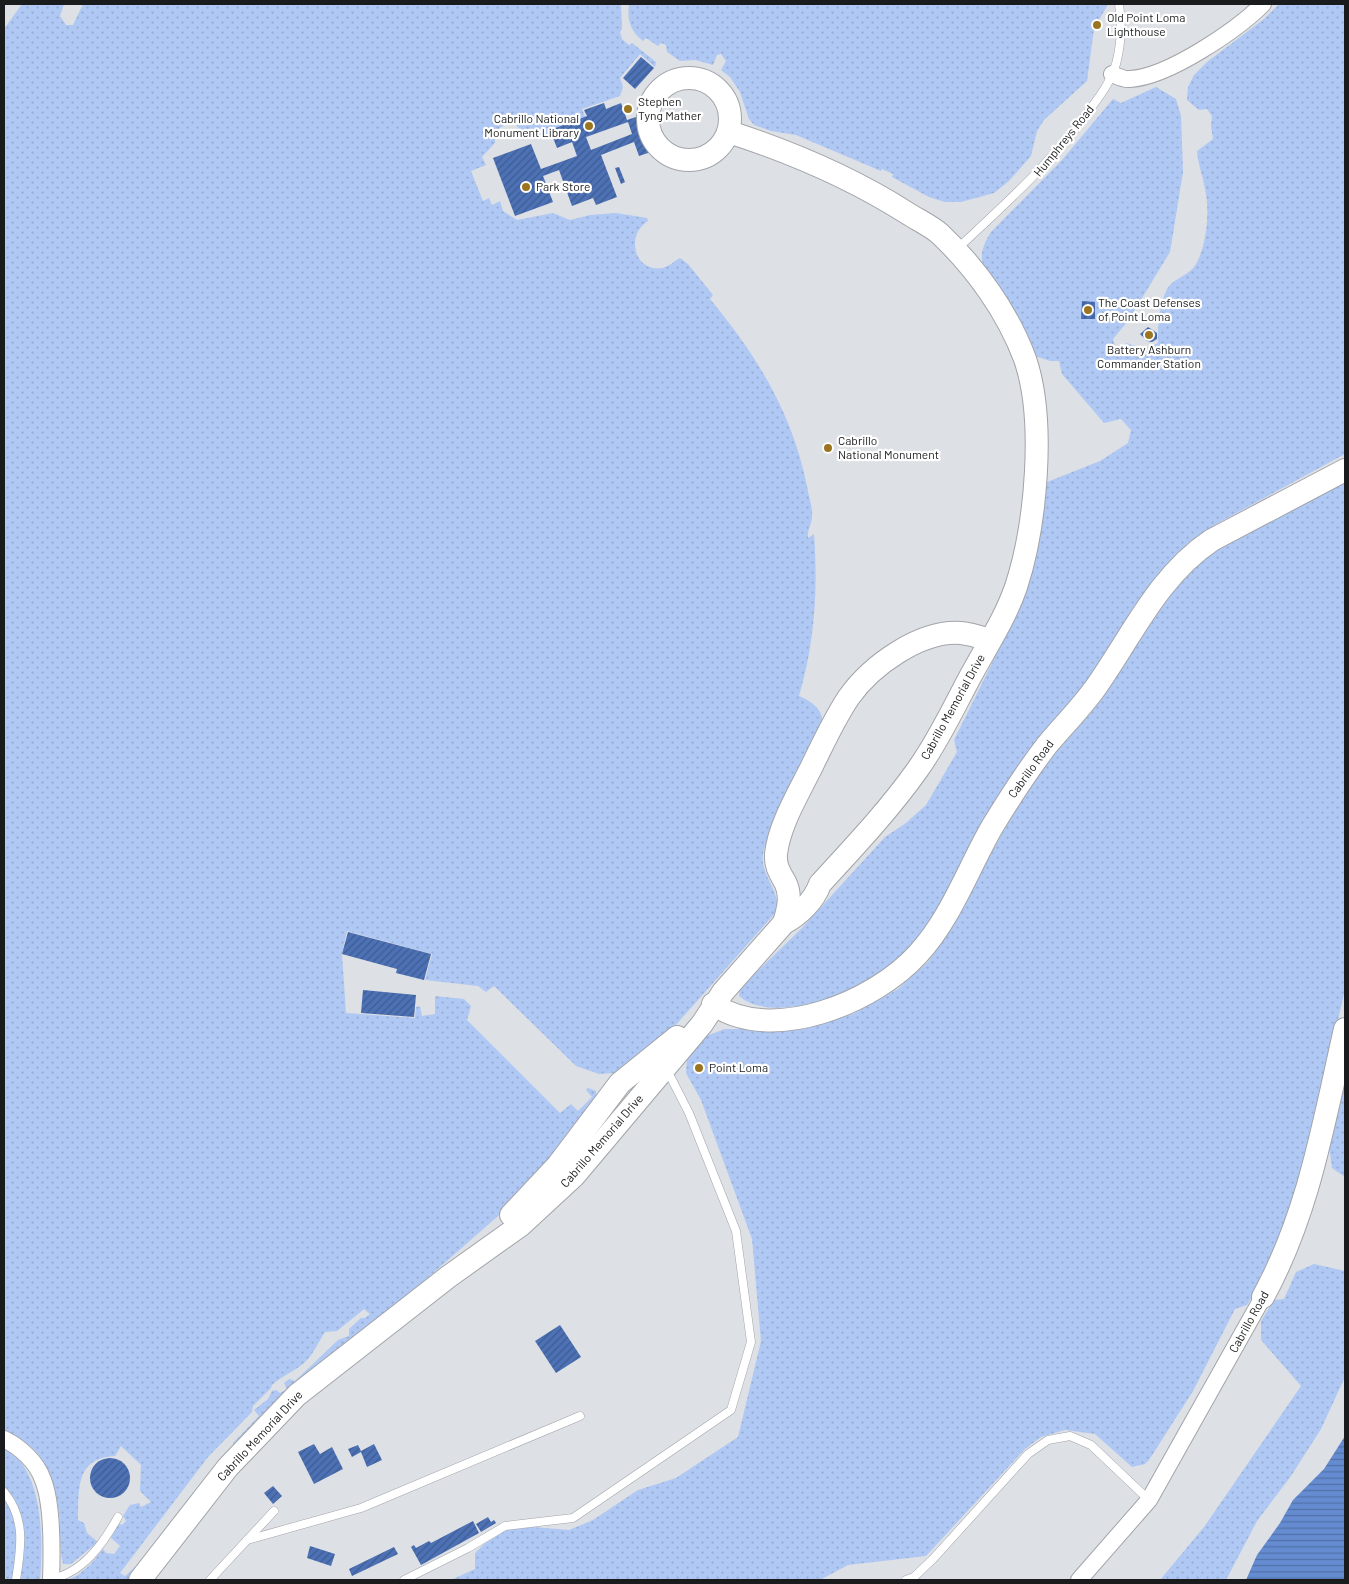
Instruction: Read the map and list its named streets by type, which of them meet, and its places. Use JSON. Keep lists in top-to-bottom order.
{
  "streets": {
    "street": ["Cabrillo Memorial Drive", "Cabrillo Road"],
    "lane": ["Humphreys Road"]
  },
  "crossings": [
    ["Cabrillo Memorial Drive", "Cabrillo Road"]
  ],
  "places": [
    "Old Point Loma Lighthouse",
    "Stephen Tyng Mather",
    "Cabrillo National Monument Library",
    "Park Store",
    "The Coast Defenses of Point Loma",
    "Battery Ashburn Commander Station",
    "Cabrillo National Monument",
    "Point Loma"
  ]
}
